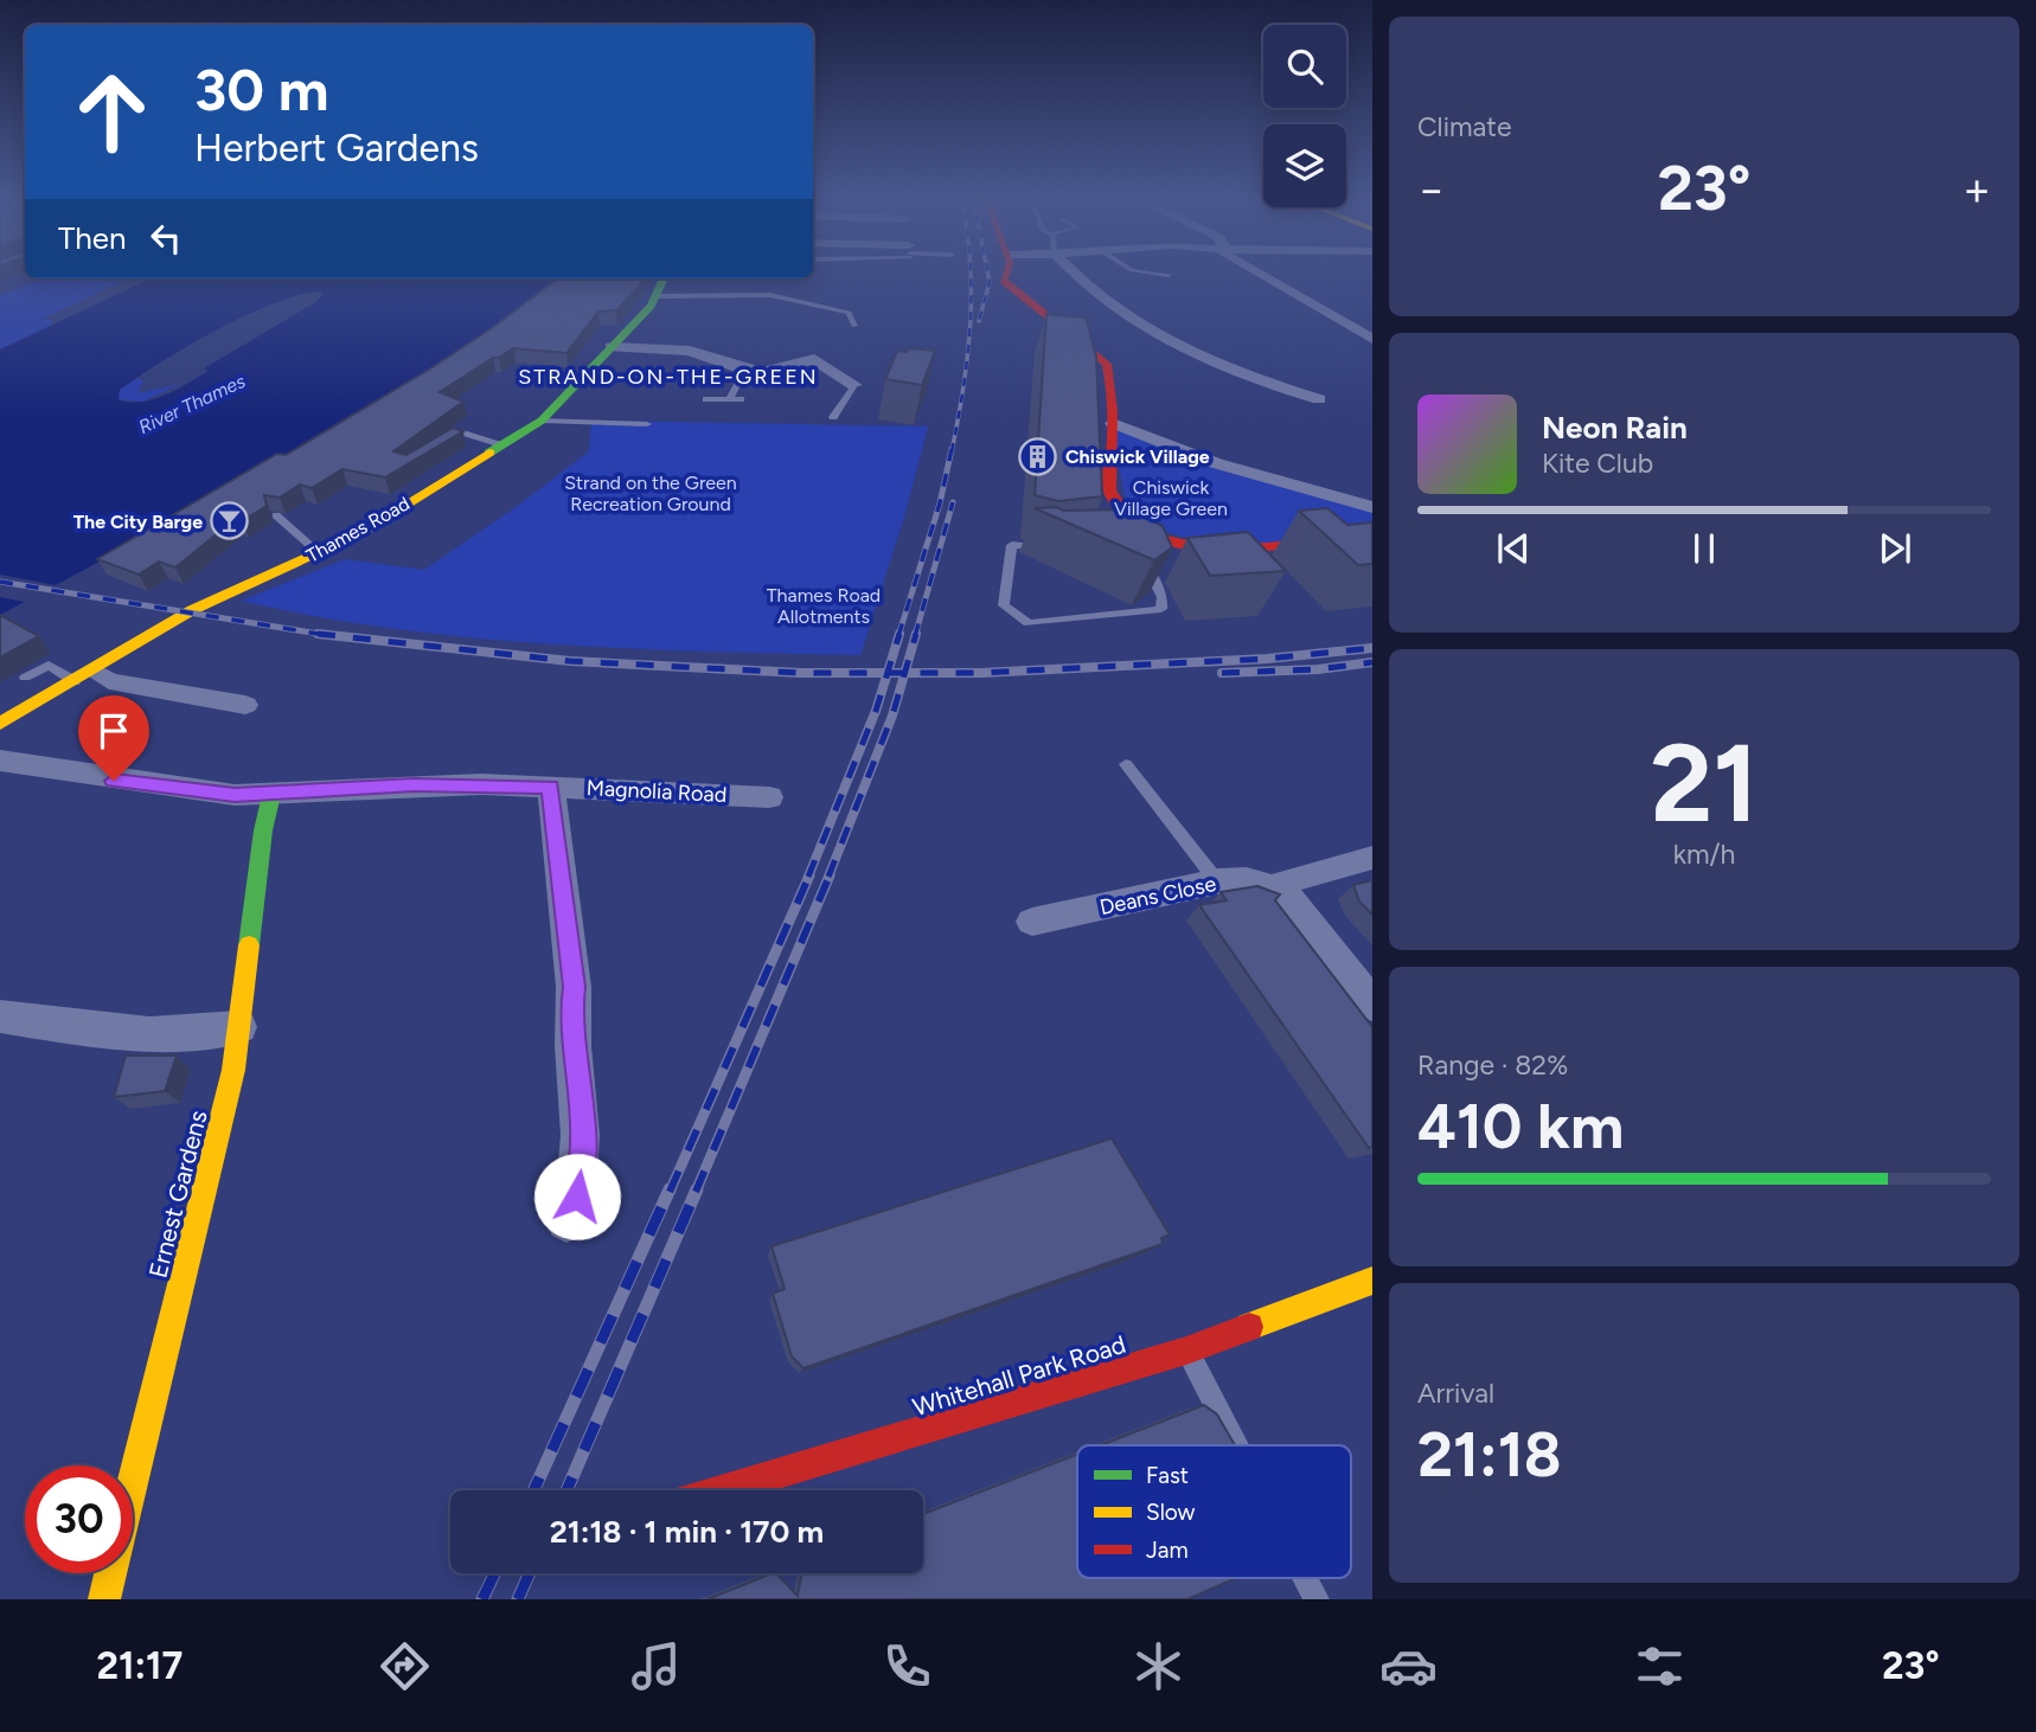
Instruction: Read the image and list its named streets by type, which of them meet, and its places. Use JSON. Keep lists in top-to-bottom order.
{
  "streets": {
    "street": [
      "Thames Road",
      "Magnolia Road",
      "Deans Close",
      "Ernest Gardens",
      "Whitehall Park Road"
    ]
  },
  "crossings": [
    ["Magnolia Road", "Ernest Gardens"]
  ],
  "districts": ["STRAND-ON-THE-GREEN"],
  "water": ["River Thames"],
  "parks": ["Strand on the Green Recreation Ground", "Chiswick Village Green", "Thames Road Allotments"],
  "places": {
    "building": ["Chiswick Village"],
    "bar": ["The City Barge"]
  },
  "legend": ["Fast", "Slow", "Jam"],
  "page": {
    "tile": [
      "Climate",
      ["21", "km/h"],
      ["Range · 82%", "410 km"],
      ["Arrival", "21:18"]
    ],
    "turn": ["30 m", "Herbert Gardens"],
    "heat": ["−", "23°", "+"],
    "then": "Then",
    "song": ["Neon Rain", "Kite Club"],
    "limit": "30",
    "trip": "21:18 · 1 min · 170 m",
    "tabs": ["21:17", "23°"]
  }
}
